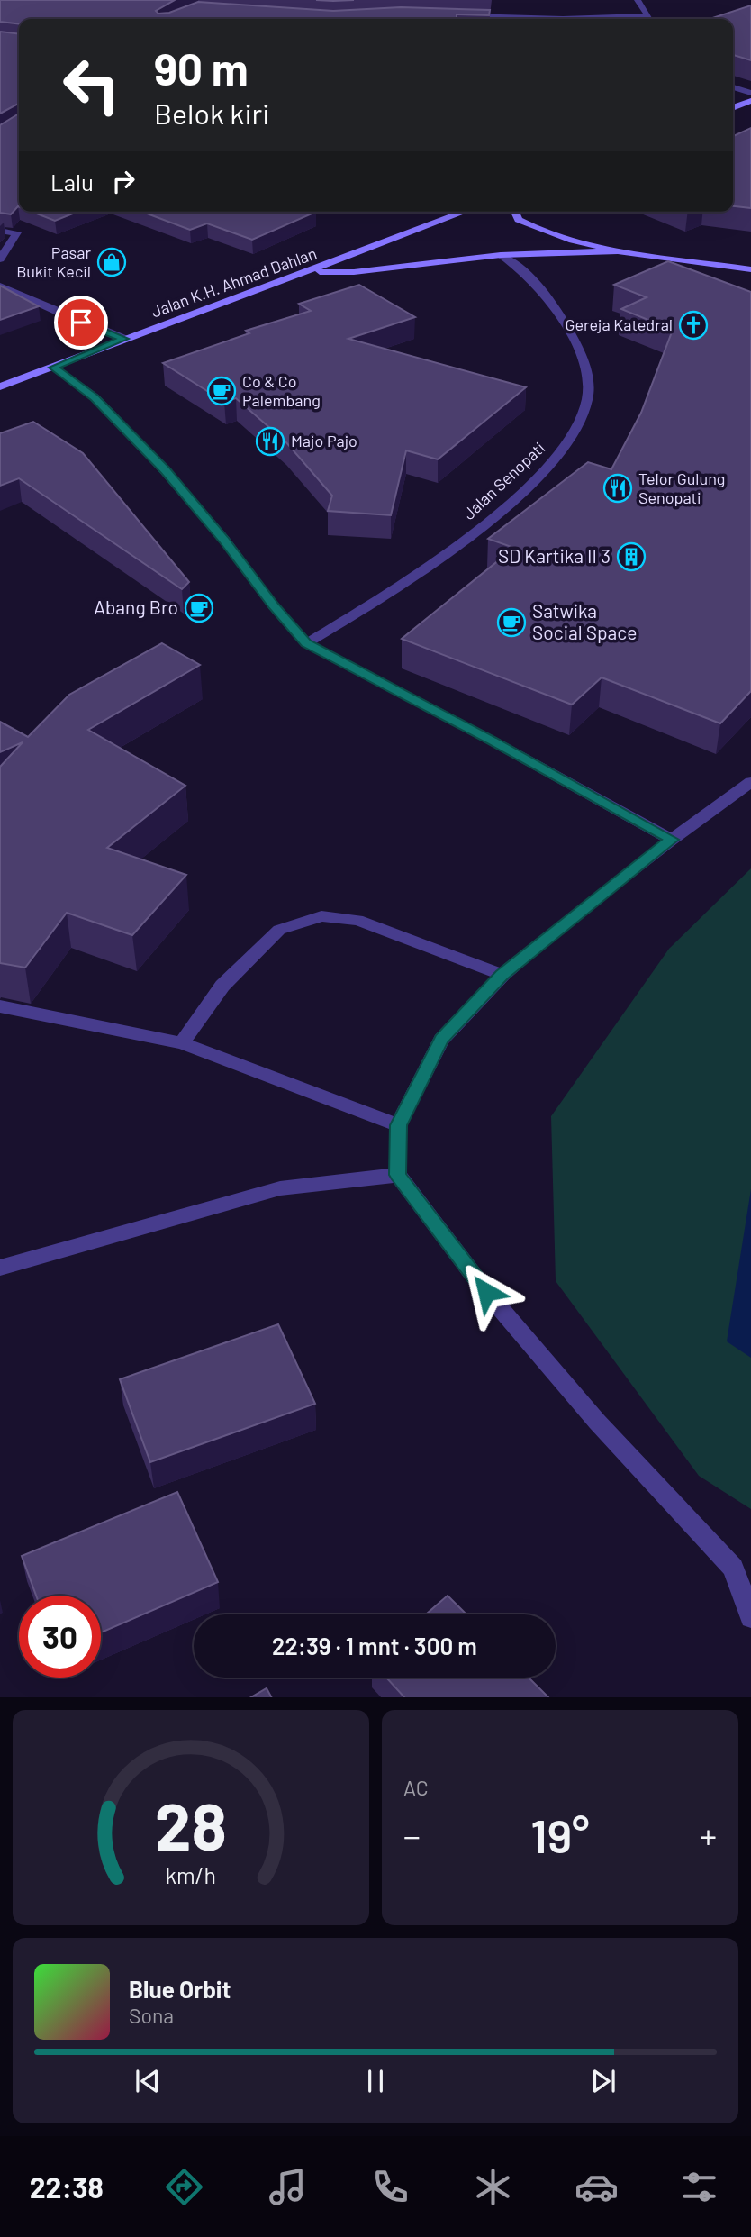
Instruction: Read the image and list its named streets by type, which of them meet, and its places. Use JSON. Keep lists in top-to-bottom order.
{
  "streets": {
    "main road": ["Jalan K.H. Ahmad Dahlan"],
    "street": ["Jalan Senopati"]
  },
  "places": {
    "shop": ["Pasar Bukit Kecil"],
    "church": ["Gereja Katedral"],
    "cafe": ["Co & Co Palembang", "Abang Bro", "Satwika Social Space"],
    "restaurant": ["Majo Pajo", "Telor Gulung Senopati"],
    "building": ["SD Kartika II 3"]
  },
  "page": {
    "turn": ["90 m", "Belok kiri"],
    "then": "Lalu",
    "limit": "30",
    "trip": "22:39 · 1 mnt · 300 m",
    "tile": "AC",
    "heat": ["−", "19°", "+"],
    "song": ["Blue Orbit", "Sona"],
    "tabs": "22:38",
    "gauge": ["28", "km/h"]
  }
}
